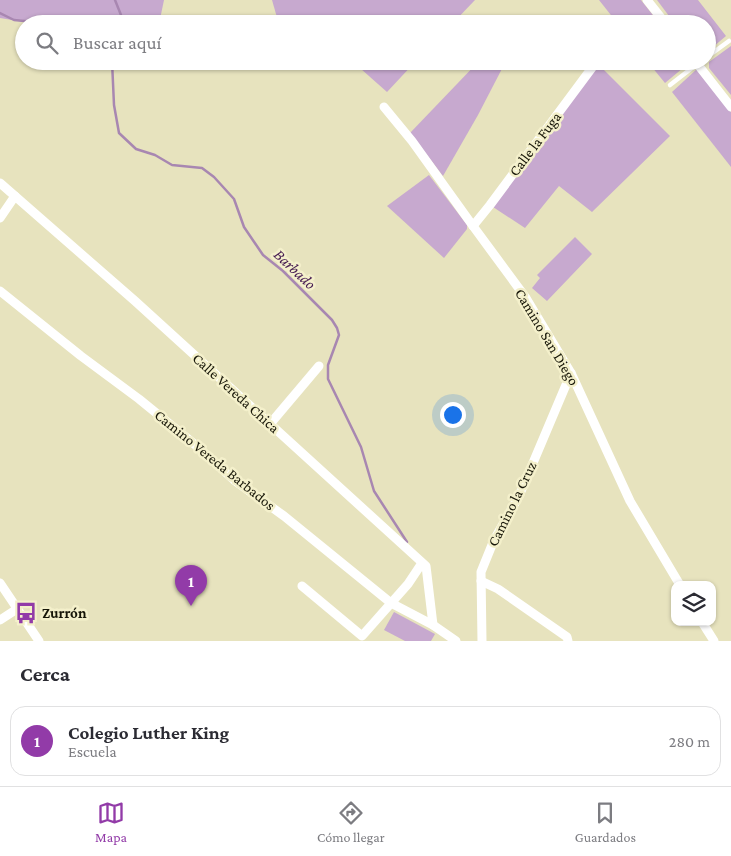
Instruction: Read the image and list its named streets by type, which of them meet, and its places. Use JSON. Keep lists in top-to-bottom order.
{
  "streets": {
    "street": [
      "Calle la Fuga",
      "Camino San Diego",
      "Calle Vereda Chica",
      "Camino Vereda Barbados",
      "Camino la Cruz"
    ]
  },
  "crossings": [
    ["Calle la Fuga", "Camino San Diego"],
    ["Camino San Diego", "Camino la Cruz"]
  ],
  "water": ["Barbado"],
  "places": {
    "bus stop": ["Zurrón"]
  },
  "page": {
    "search": "Buscar aquí",
    "pins": "1",
    "heading": "Cerca",
    "list": [
      {
        "mark": "1",
        "name": "Colegio Luther King",
        "note": "Escuela",
        "value": "280 m"
      }
    ],
    "nav": ["Mapa", "Cómo llegar", "Guardados"]
  }
}
